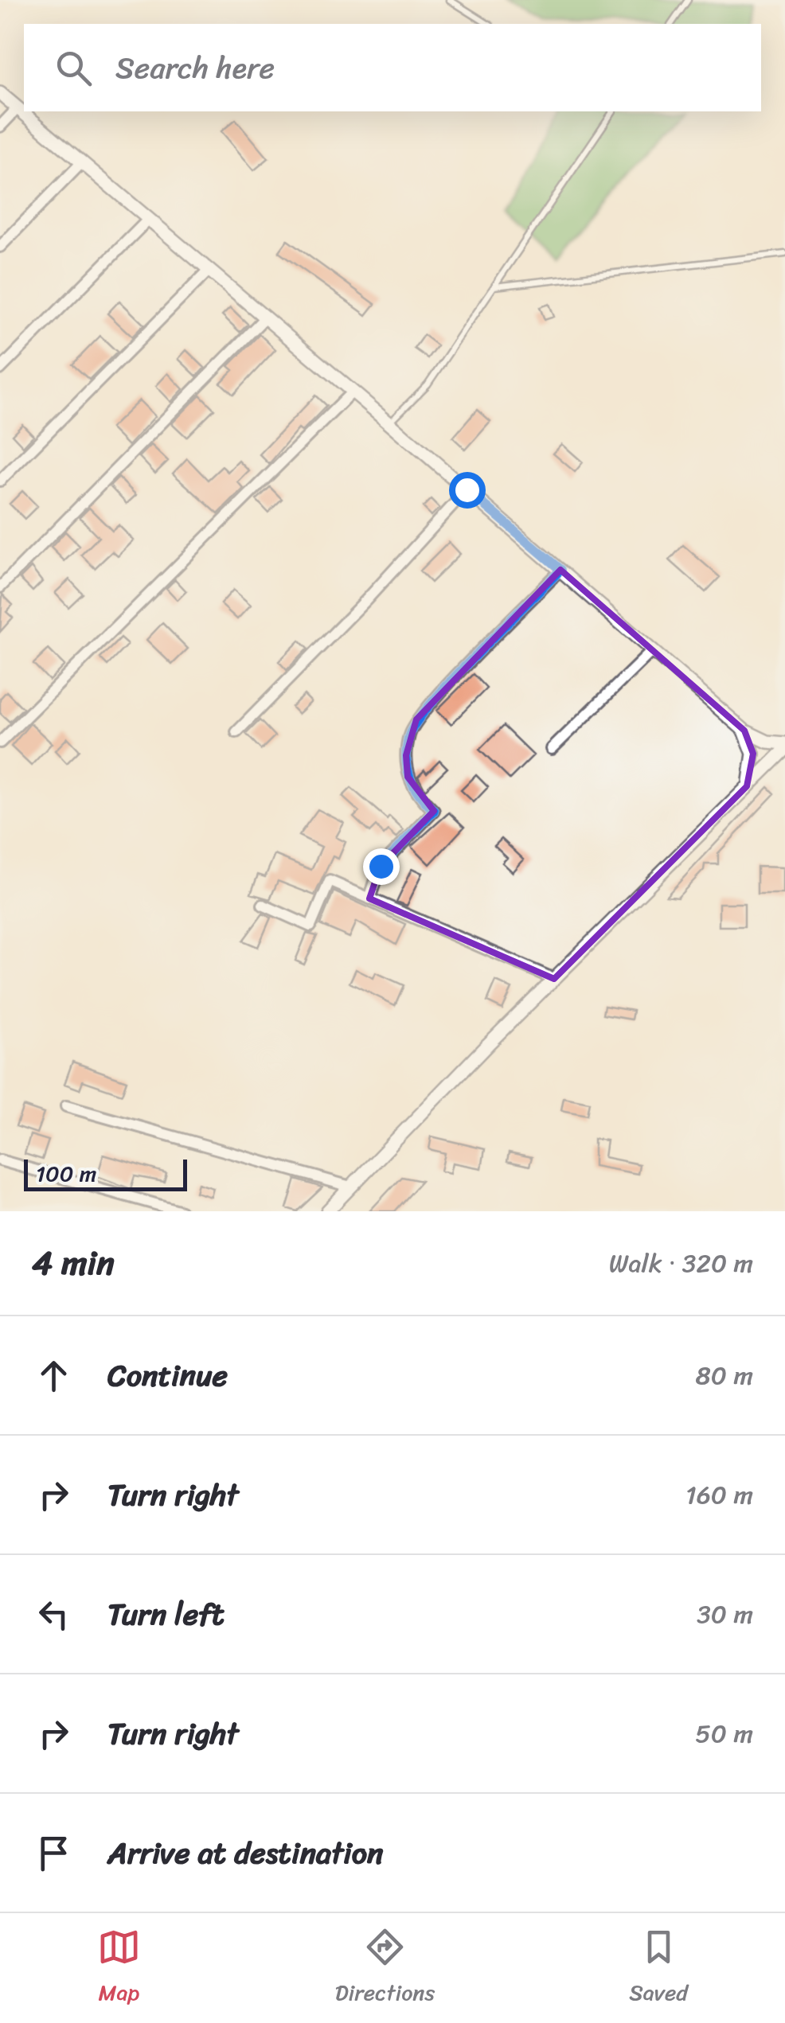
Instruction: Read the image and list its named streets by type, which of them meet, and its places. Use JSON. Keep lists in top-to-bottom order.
{
  "scale_bar": "100 m",
  "page": {
    "search": "Search here",
    "scale": "100 m",
    "heading": ["4 min", "Walk · 320 m"],
    "list": [
      ["Continue", "80 m"],
      ["Turn right", "160 m"],
      ["Turn left", "30 m"],
      ["Turn right", "50 m"],
      "Arrive at destination"
    ],
    "nav": ["Map", "Directions", "Saved"]
  }
}
